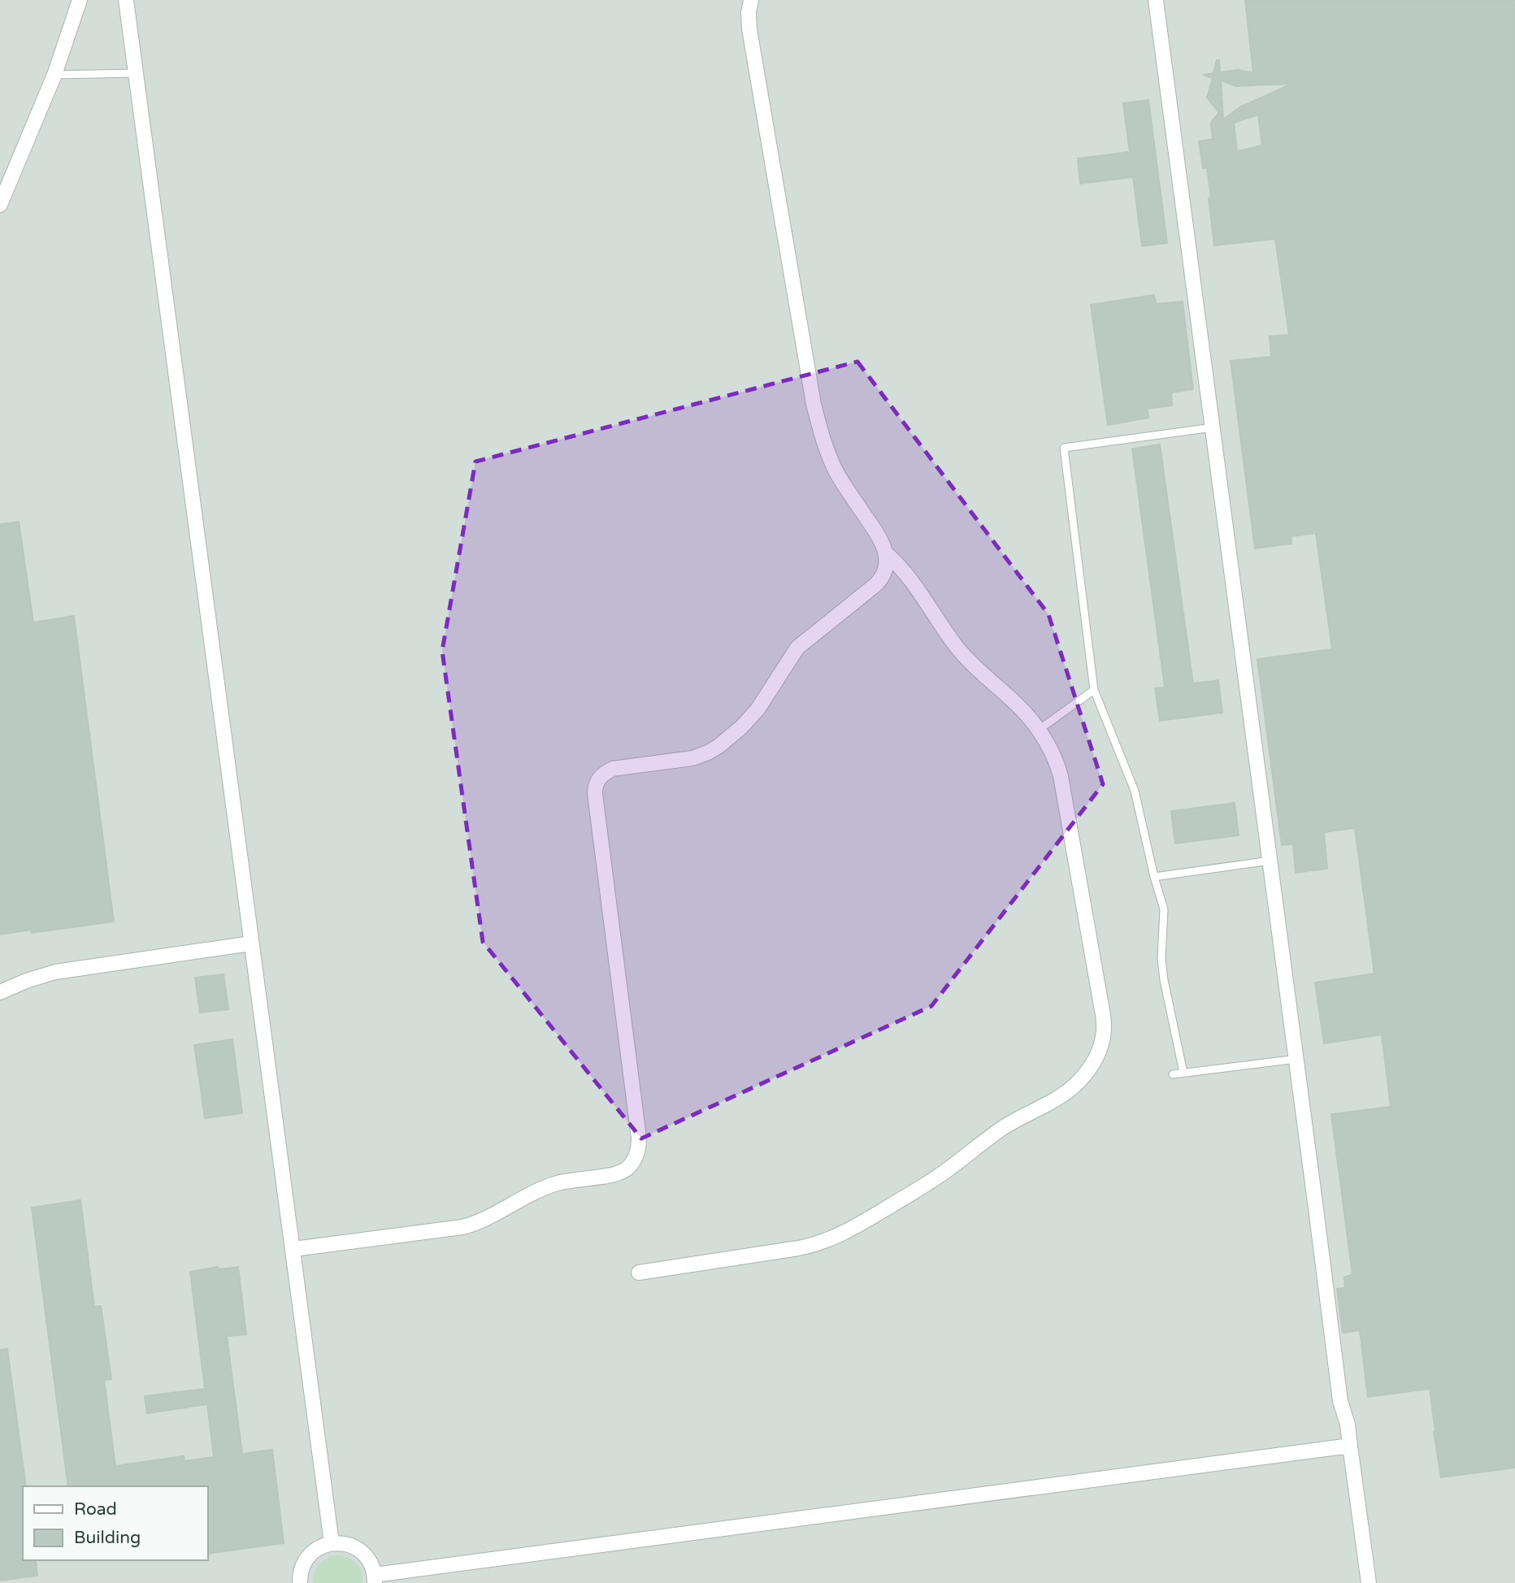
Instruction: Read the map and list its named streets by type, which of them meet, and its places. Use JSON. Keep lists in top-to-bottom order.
{
  "legend": ["Road", "Building"]
}
